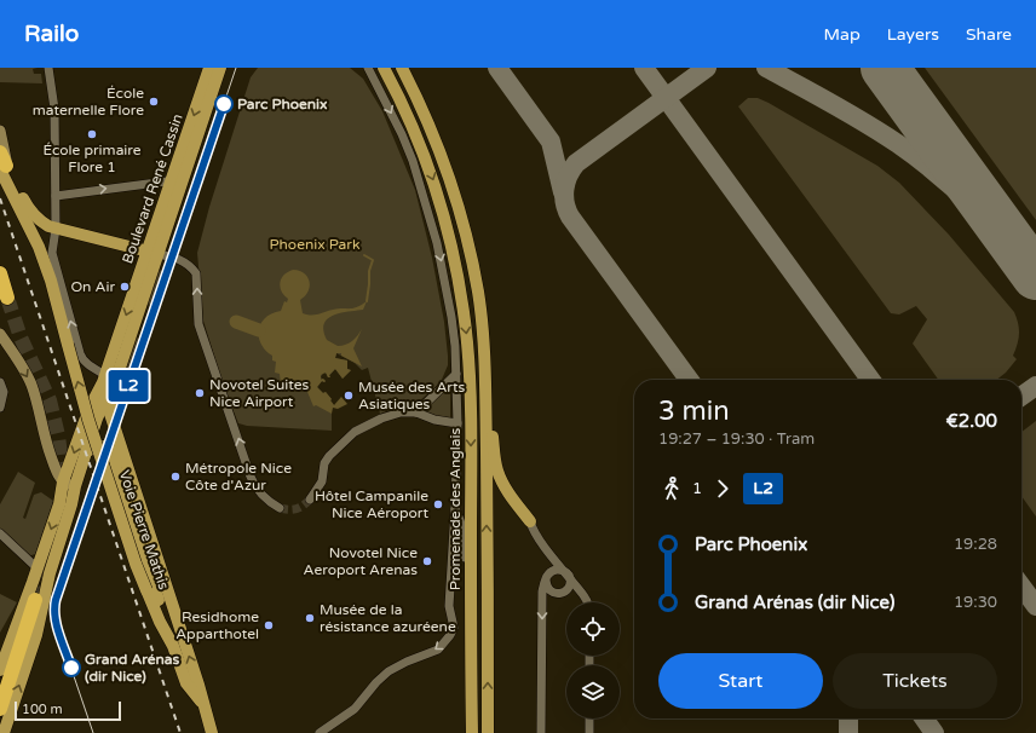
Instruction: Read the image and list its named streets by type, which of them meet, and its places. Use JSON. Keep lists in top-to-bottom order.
{
  "streets": {
    "main road": ["Boulevard René Cassin", "Promenade des Anglais", "Voie Pierre Mathis"]
  },
  "crossings": [
    ["Boulevard René Cassin", "Voie Pierre Mathis"]
  ],
  "parks": ["Phoenix Park"],
  "places": [
    "École maternelle Flore",
    "Parc Phoenix",
    "École primaire Flore 1",
    "On Air",
    "Novotel Suites Nice Airport",
    "Musée des Arts Asiatiques",
    "Métropole Nice Côte d'Azur",
    "Hôtel Campanile Nice Aéroport",
    "Novotel Nice Aeroport Arenas",
    "Musée de la résistance azuréene",
    "Residhome Apparthotel",
    "Grand Arénas (dir Nice)"
  ],
  "lines": ["tram line L2"],
  "scale_bar": "100 m",
  "page": {
    "header": "Railo",
    "nav": ["Map", "Layers", "Share"],
    "on_map": "L2",
    "heading": ["3 min", "19:27 – 19:30 · Tram", "€2.00"],
    "legs": ["1", "L2"],
    "list": [
      {
        "name": "Parc Phoenix",
        "value": "19:28"
      },
      {
        "name": "Grand Arénas (dir Nice)",
        "value": "19:30"
      }
    ],
    "buttons": ["Start", "Tickets"],
    "scale": "100 m"
  }
}
